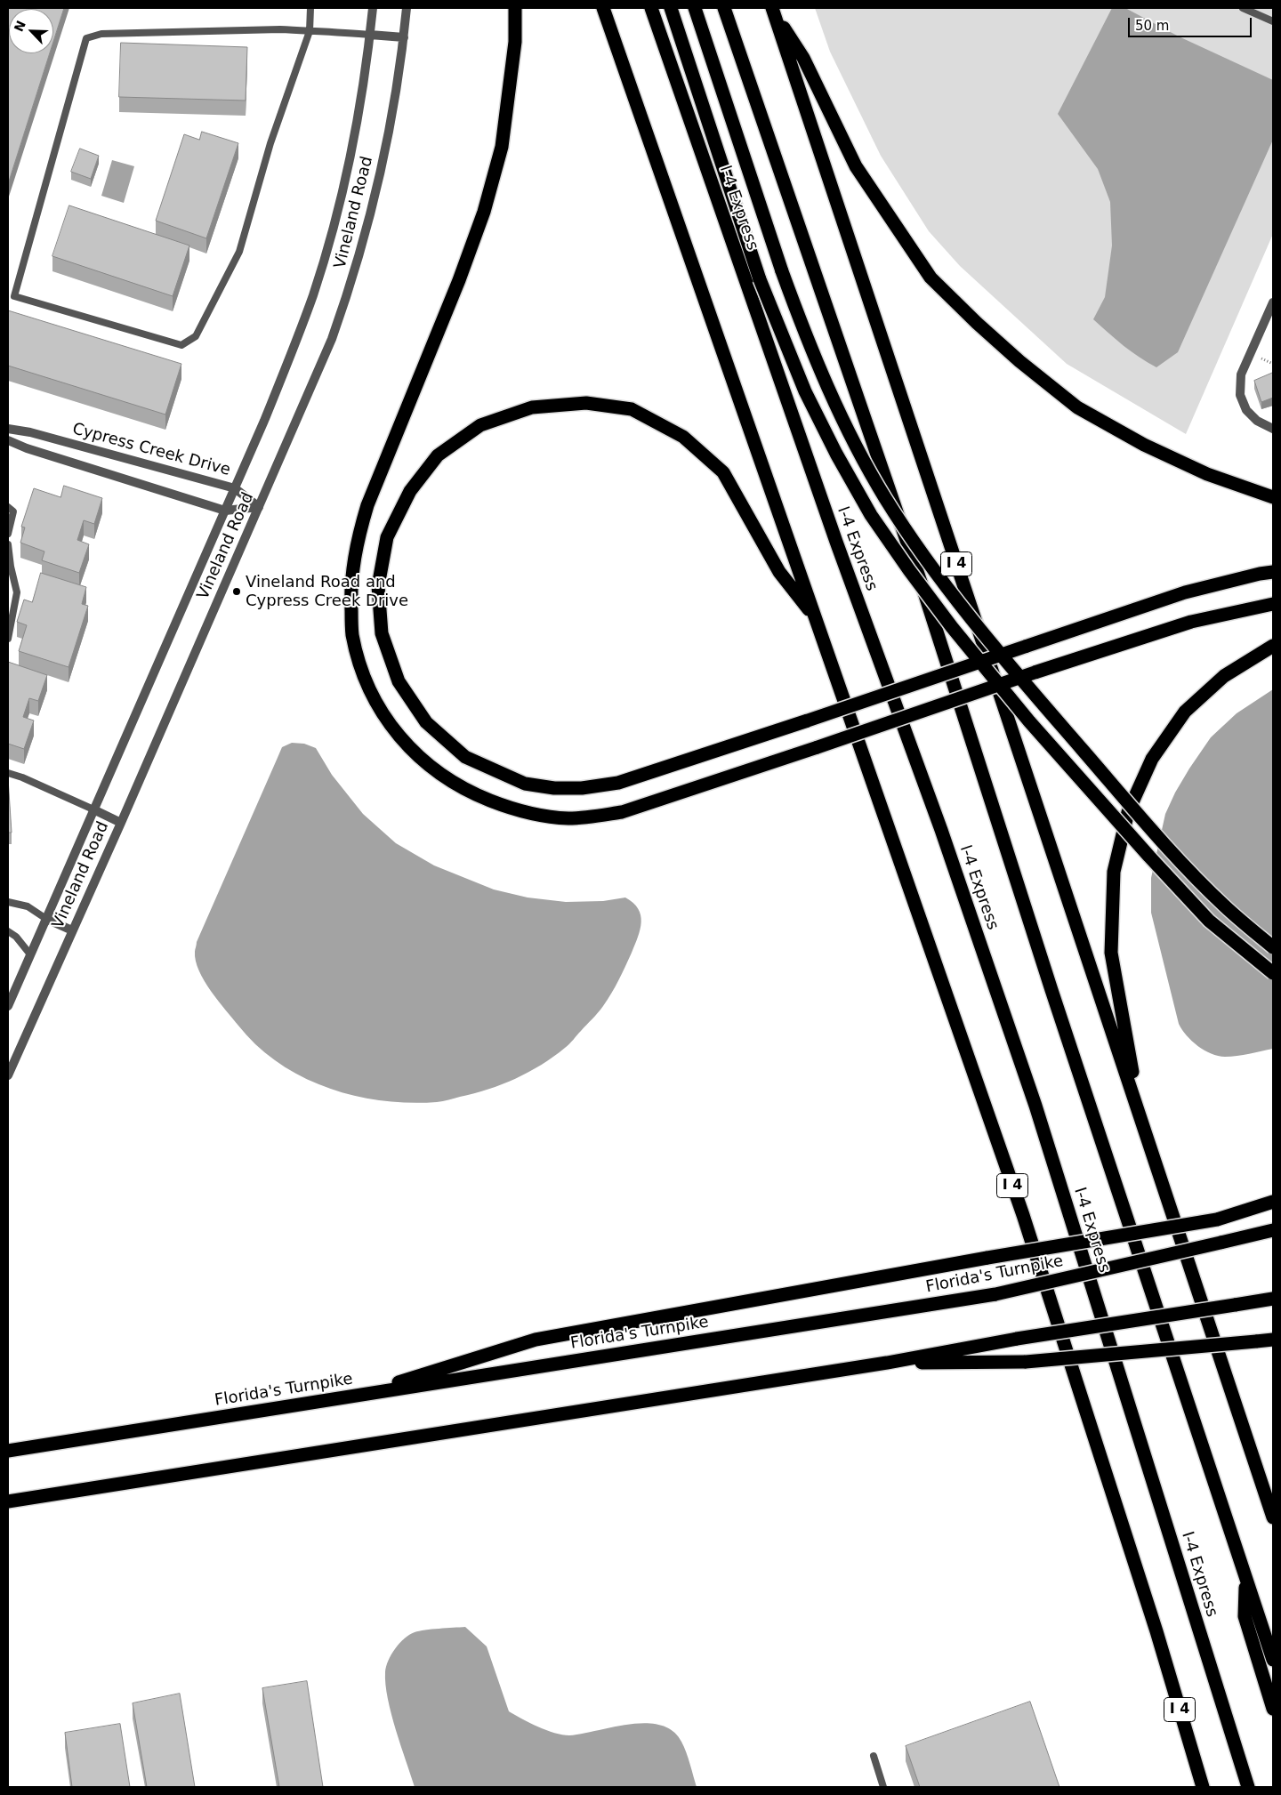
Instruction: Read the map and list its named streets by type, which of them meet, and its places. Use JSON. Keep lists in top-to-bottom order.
{
  "streets": {
    "highway": ["I-4 Express", "I 4", "Florida's Turnpike"],
    "street": ["Vineland Road", "Cypress Creek Drive"]
  },
  "crossings": [
    ["Vineland Road", "Cypress Creek Drive"]
  ],
  "places": ["Vineland Road and Cypress Creek Drive"],
  "scale_bar": "50 m",
  "north": "top left"
}
